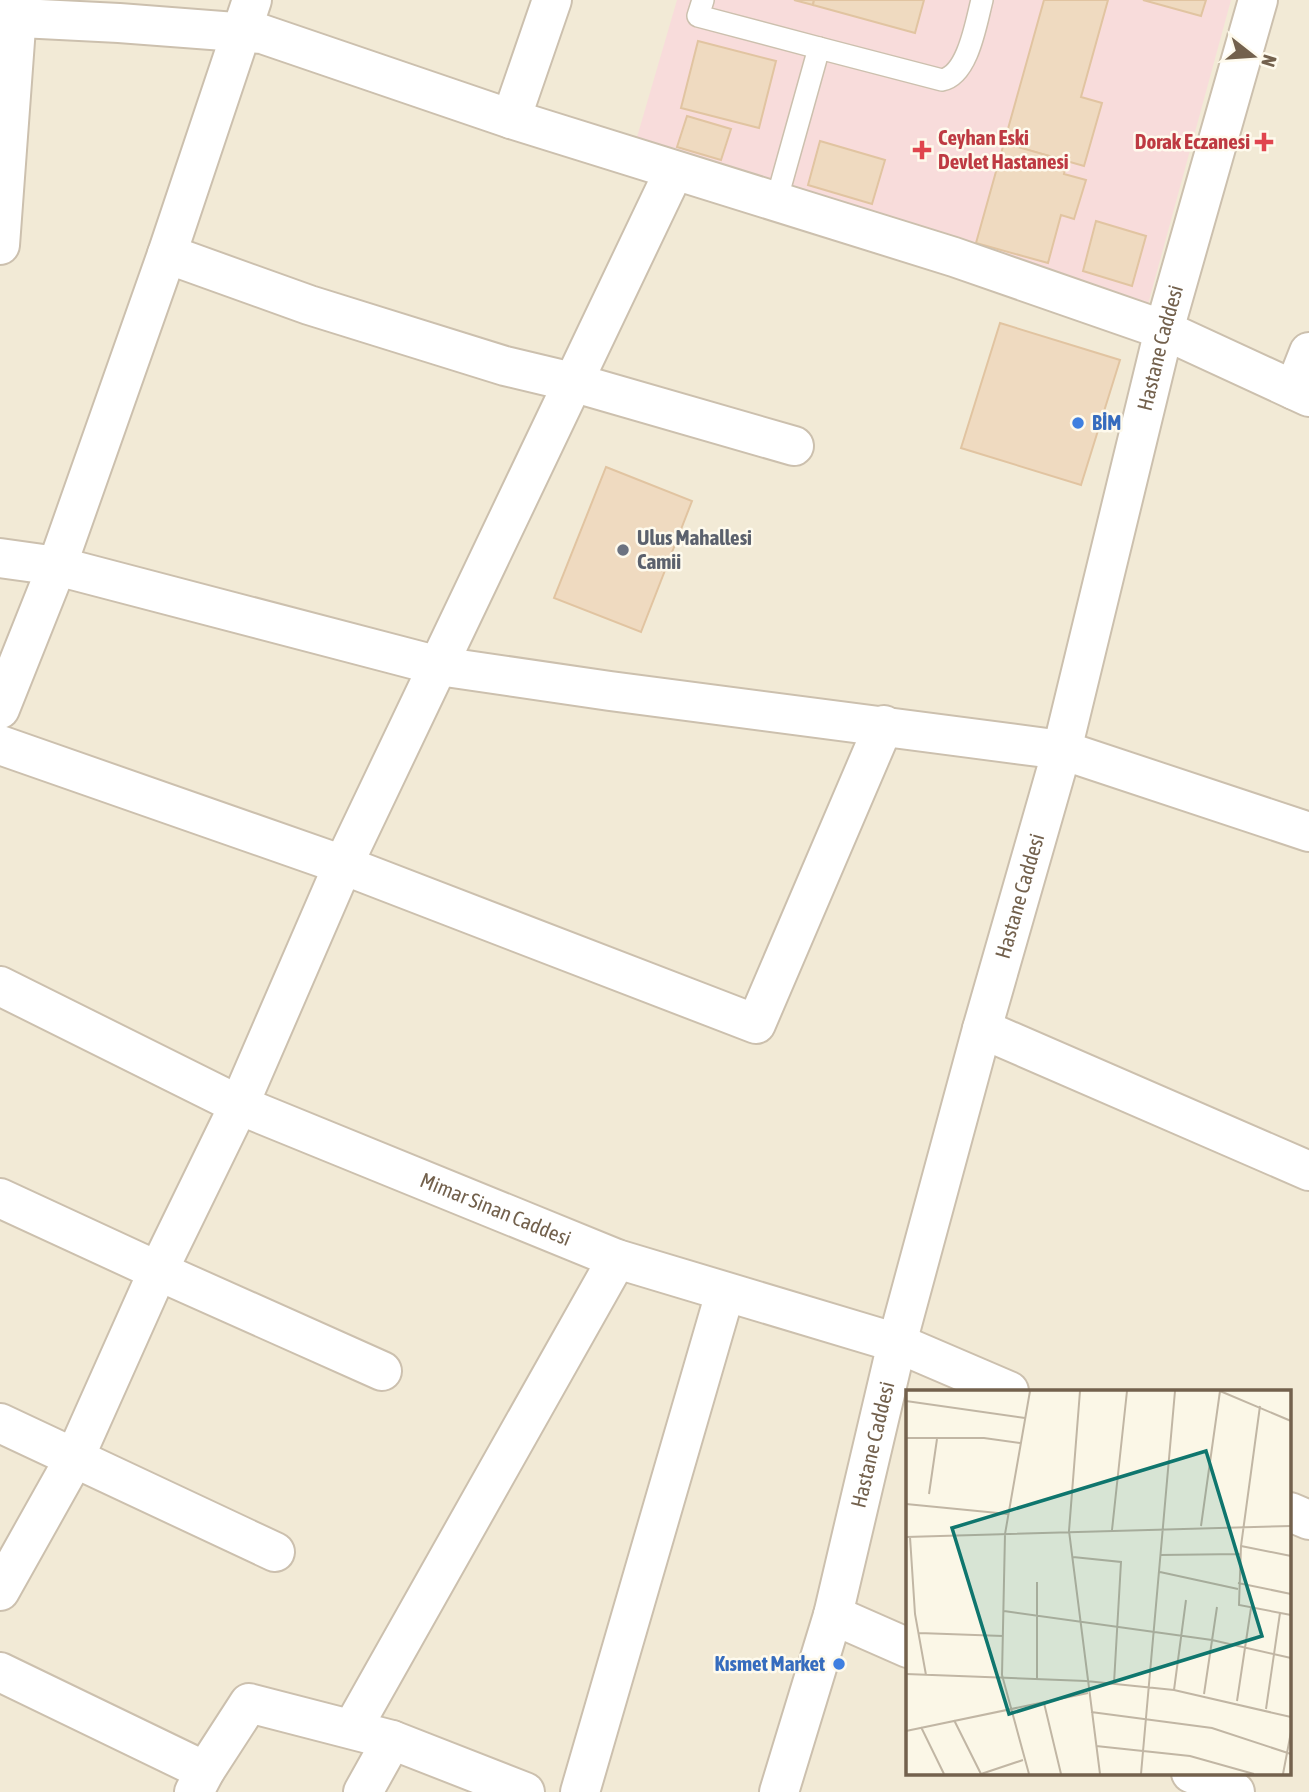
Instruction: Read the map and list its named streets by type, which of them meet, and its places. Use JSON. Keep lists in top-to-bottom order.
{
  "streets": {
    "street": ["Hastane Caddesi", "Mimar Sinan Caddesi"]
  },
  "crossings": [
    ["Hastane Caddesi", "Mimar Sinan Caddesi"]
  ],
  "places": {
    "health": ["Dorak Eczanesi", "Ceyhan Eski Devlet Hastanesi"],
    "other": ["BİM", "Ulus Mahallesi Camii", "Kısmet Market"]
  },
  "north": "right"
}
